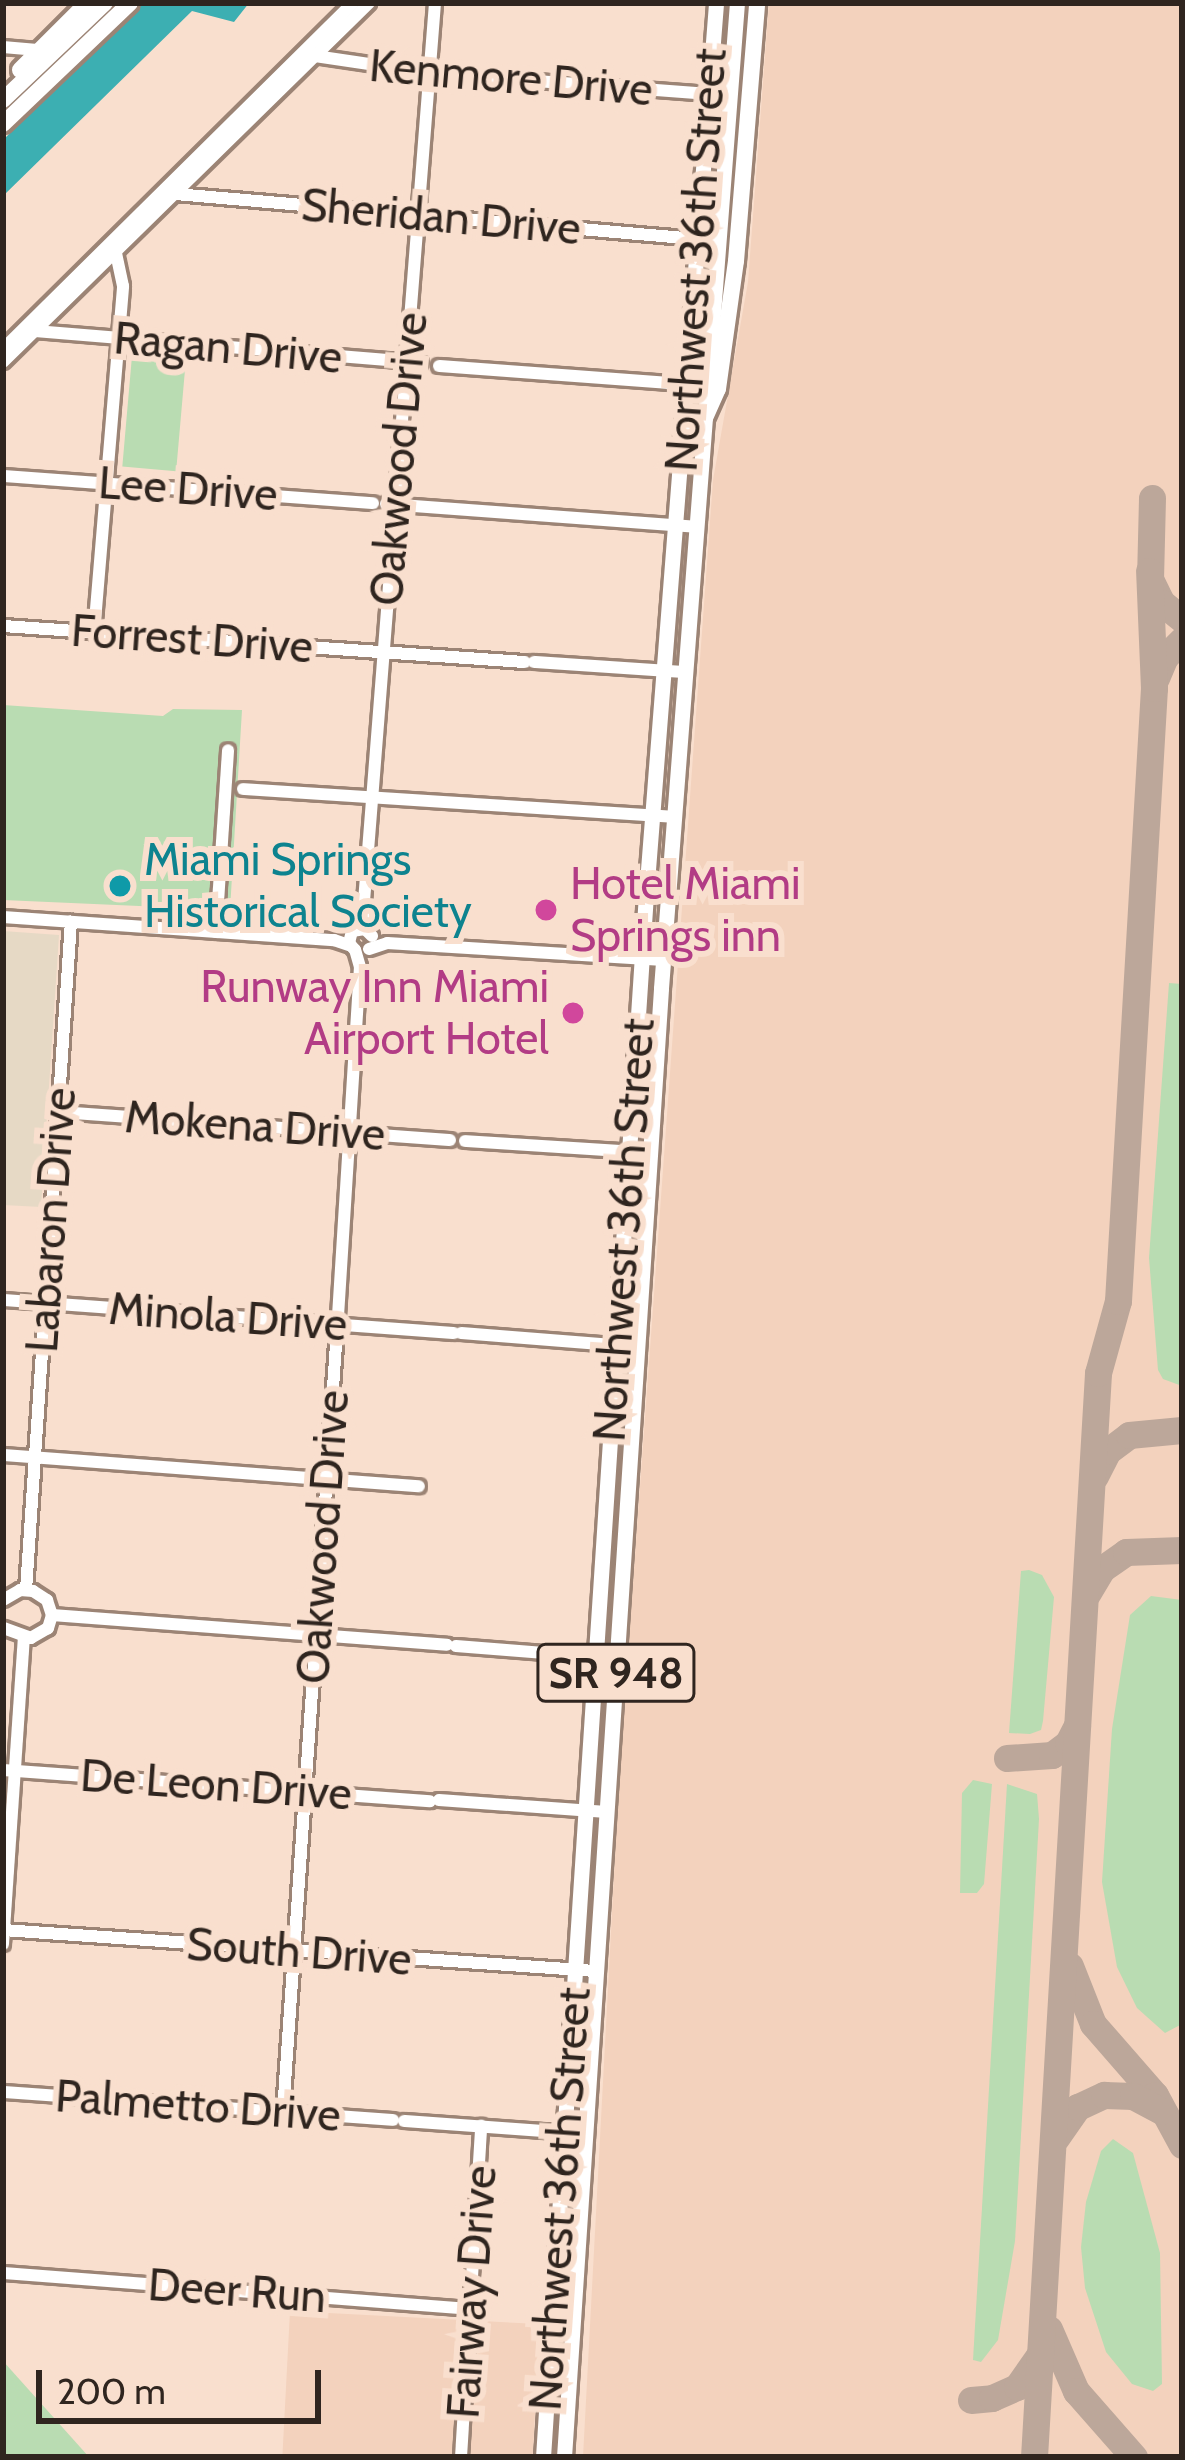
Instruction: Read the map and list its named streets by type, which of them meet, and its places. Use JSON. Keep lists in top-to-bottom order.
{
  "streets": {
    "main road": ["Northwest 36th Street", "SR 948"],
    "street": [
      "Kenmore Drive",
      "Sheridan Drive",
      "Ragan Drive",
      "Oakwood Drive",
      "Lee Drive",
      "Forrest Drive",
      "Mokena Drive",
      "Labaron Drive",
      "Minola Drive",
      "De Leon Drive",
      "South Drive",
      "Palmetto Drive",
      "Deer Run",
      "Fairway Drive"
    ]
  },
  "crossings": [
    ["Kenmore Drive", "Northwest 36th Street"],
    ["Kenmore Drive", "Oakwood Drive"],
    ["Sheridan Drive", "Northwest 36th Street"],
    ["Sheridan Drive", "Oakwood Drive"],
    ["Northwest 36th Street", "Lee Drive"],
    ["Northwest 36th Street", "Forrest Drive"],
    ["Northwest 36th Street", "Mokena Drive"],
    ["Northwest 36th Street", "Minola Drive"],
    ["Northwest 36th Street", "De Leon Drive"],
    ["Northwest 36th Street", "South Drive"],
    ["Northwest 36th Street", "Palmetto Drive"],
    ["Ragan Drive", "Oakwood Drive"],
    ["Oakwood Drive", "Lee Drive"],
    ["Oakwood Drive", "Forrest Drive"],
    ["Oakwood Drive", "Mokena Drive"],
    ["Oakwood Drive", "Minola Drive"],
    ["Oakwood Drive", "De Leon Drive"],
    ["Oakwood Drive", "South Drive"],
    ["Oakwood Drive", "Palmetto Drive"],
    ["Mokena Drive", "Labaron Drive"],
    ["Labaron Drive", "Minola Drive"],
    ["Palmetto Drive", "Fairway Drive"],
    ["Deer Run", "Fairway Drive"]
  ],
  "places": ["Miami Springs Historical Society", "Hotel Miami Springs inn", "Runway Inn Miami Airport Hotel"],
  "scale_bar": "200 m"
}
